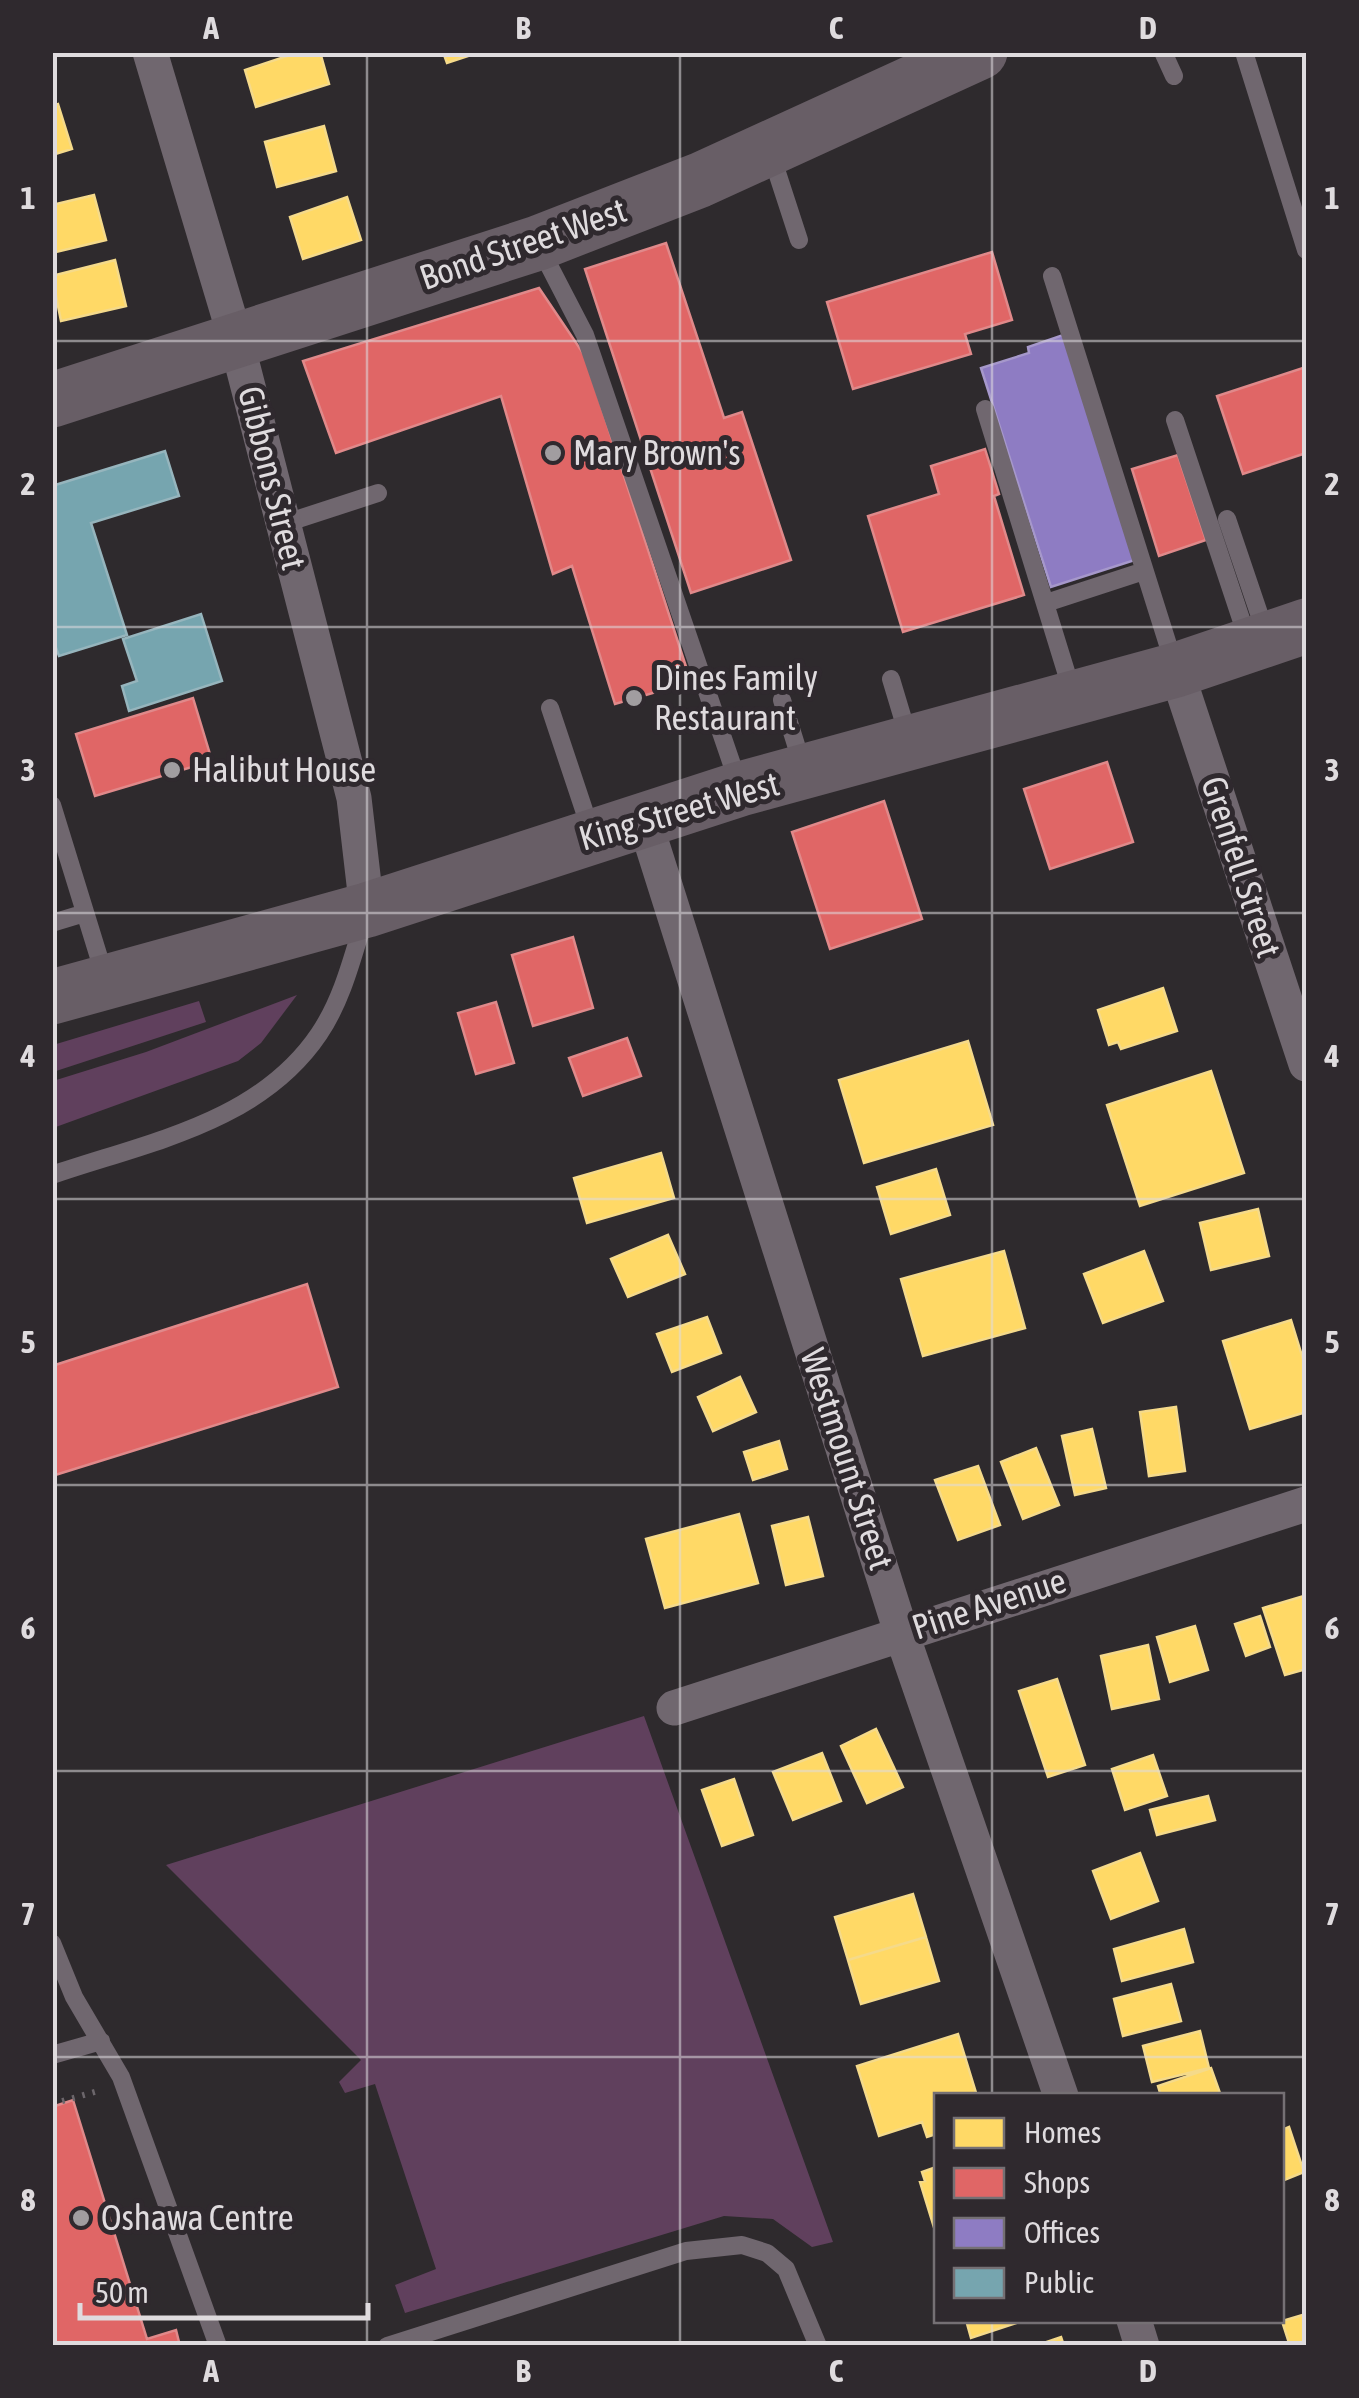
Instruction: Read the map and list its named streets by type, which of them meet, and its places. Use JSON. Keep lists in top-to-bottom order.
{
  "streets": {
    "main road": ["Bond Street West", "King Street West"],
    "street": [
      "Gibbons Street",
      "Grenfell Street",
      "Westmount Street",
      "Pine Avenue"
    ]
  },
  "crossings": [
    ["Bond Street West", "Gibbons Street"],
    ["Gibbons Street", "King Street West"],
    ["King Street West", "Grenfell Street"],
    ["King Street West", "Westmount Street"],
    ["Westmount Street", "Pine Avenue"]
  ],
  "places": [
    "Mary Brown's",
    "Dines Family Restaurant",
    "Halibut House",
    "Oshawa Centre"
  ],
  "legend": [
    "Homes",
    "Shops",
    "Offices",
    "Public"
  ],
  "scale_bar": "50 m",
  "grid": {
    "columns": [
      "A",
      "B",
      "C",
      "D"
    ],
    "rows": [
      "1",
      "2",
      "3",
      "4",
      "5",
      "6",
      "7",
      "8"
    ]
  }
}
